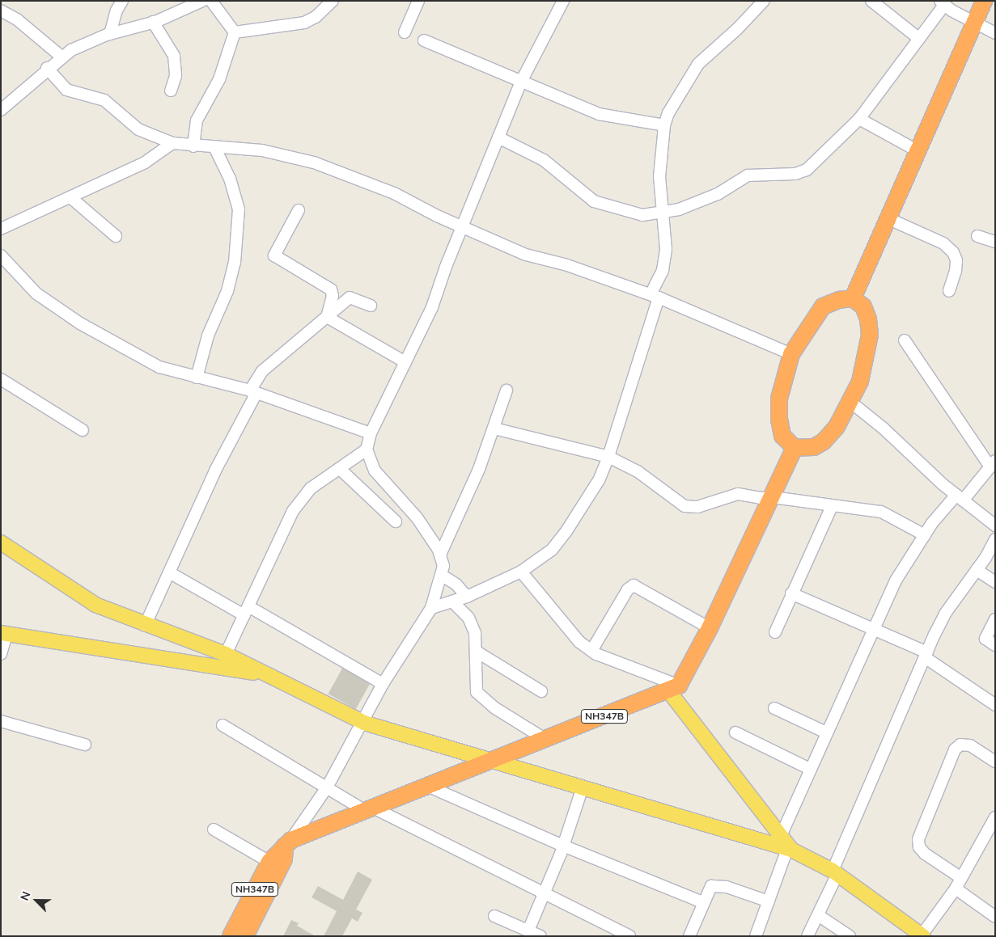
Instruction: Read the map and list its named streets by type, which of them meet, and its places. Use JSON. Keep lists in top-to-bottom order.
{
  "streets": {
    "highway": ["NH347B"]
  },
  "north": "top left"
}
